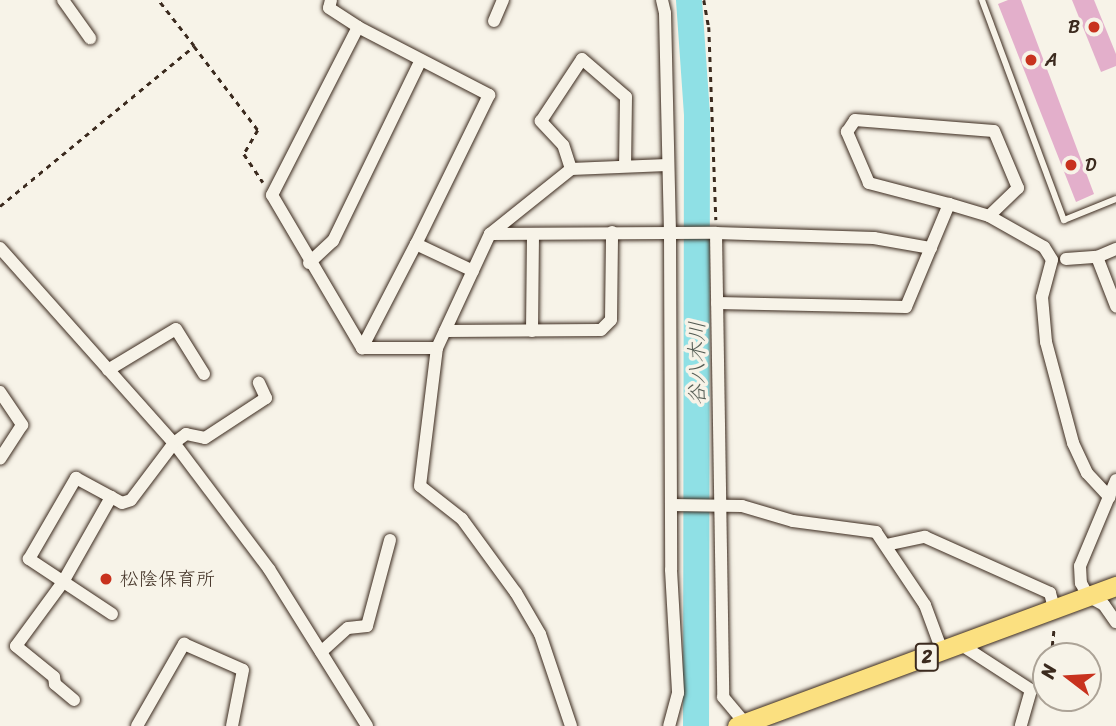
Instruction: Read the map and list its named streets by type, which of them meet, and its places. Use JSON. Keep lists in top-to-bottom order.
{
  "streets": {
    "highway": ["2"]
  },
  "water": ["谷八木川"],
  "places": [
    "B",
    "A",
    "D",
    "松陰保育所"
  ],
  "north": "left"
}
